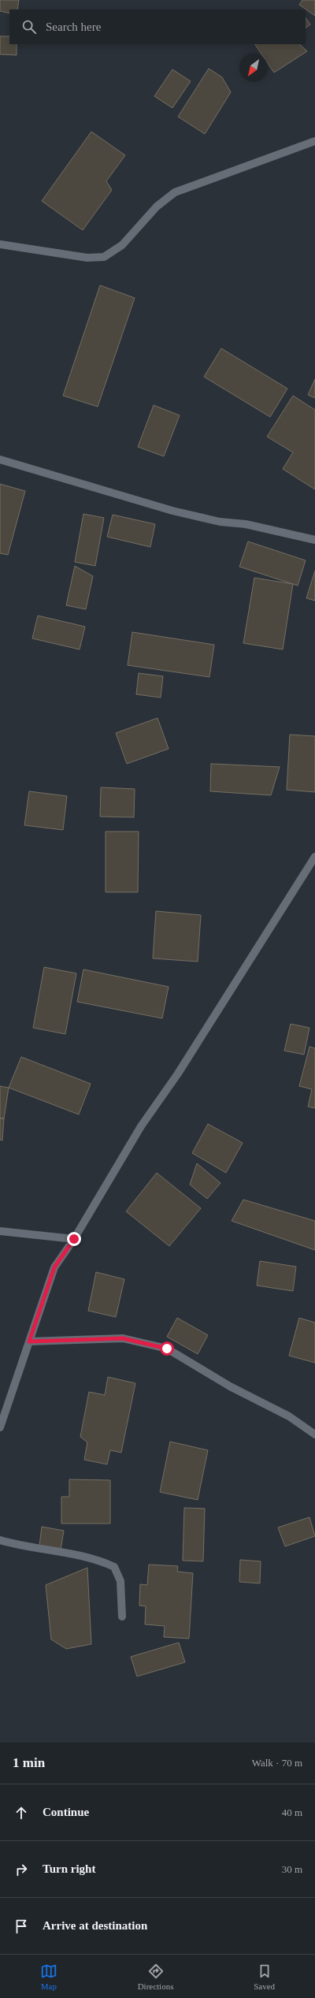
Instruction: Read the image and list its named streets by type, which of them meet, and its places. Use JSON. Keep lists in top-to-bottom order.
{
  "north": "bottom left",
  "page": {
    "search": "Search here",
    "heading": ["1 min", "Walk · 70 m"],
    "list": [
      ["Continue", "40 m"],
      ["Turn right", "30 m"],
      "Arrive at destination"
    ],
    "nav": ["Map", "Directions", "Saved"]
  }
}
